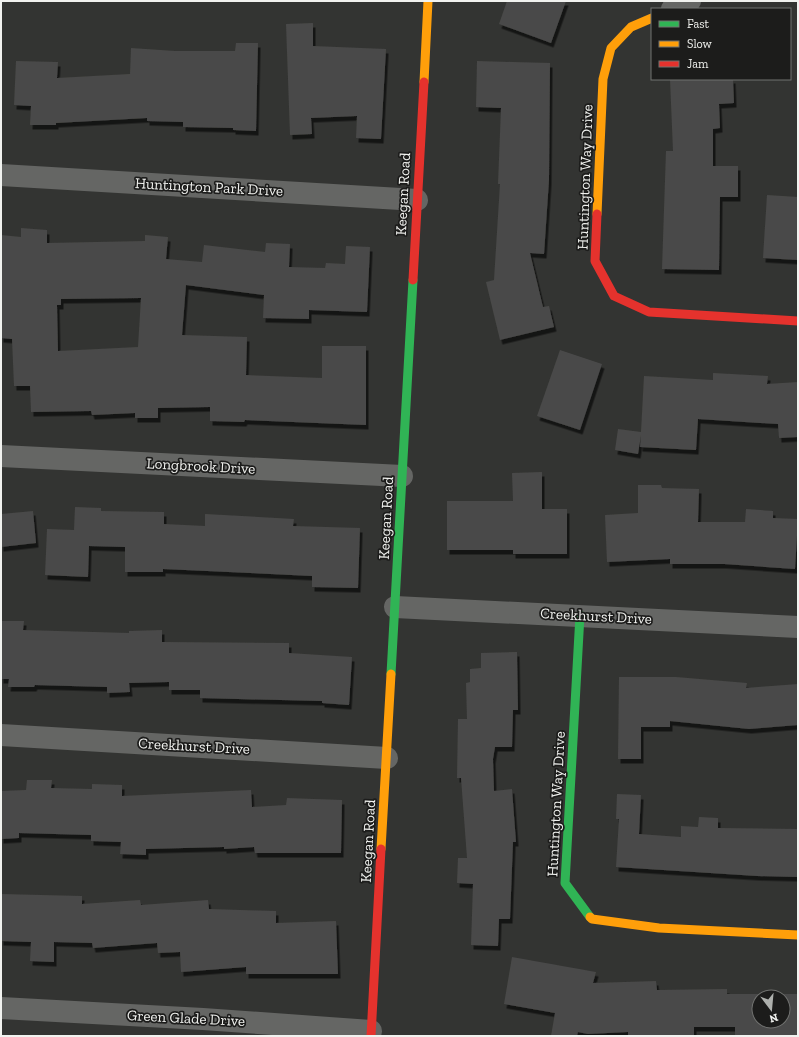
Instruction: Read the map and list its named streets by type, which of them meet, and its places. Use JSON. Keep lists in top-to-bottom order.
{
  "streets": {
    "street": [
      "Huntington Way Drive",
      "Huntington Park Drive",
      "Keegan Road",
      "Longbrook Drive",
      "Creekhurst Drive",
      "Green Glade Drive"
    ]
  },
  "crossings": [
    ["Huntington Way Drive", "Creekhurst Drive"],
    ["Huntington Park Drive", "Keegan Road"],
    ["Keegan Road", "Longbrook Drive"],
    ["Keegan Road", "Creekhurst Drive"],
    ["Keegan Road", "Green Glade Drive"]
  ],
  "legend": ["Fast", "Slow", "Jam"],
  "north": "bottom"
}
